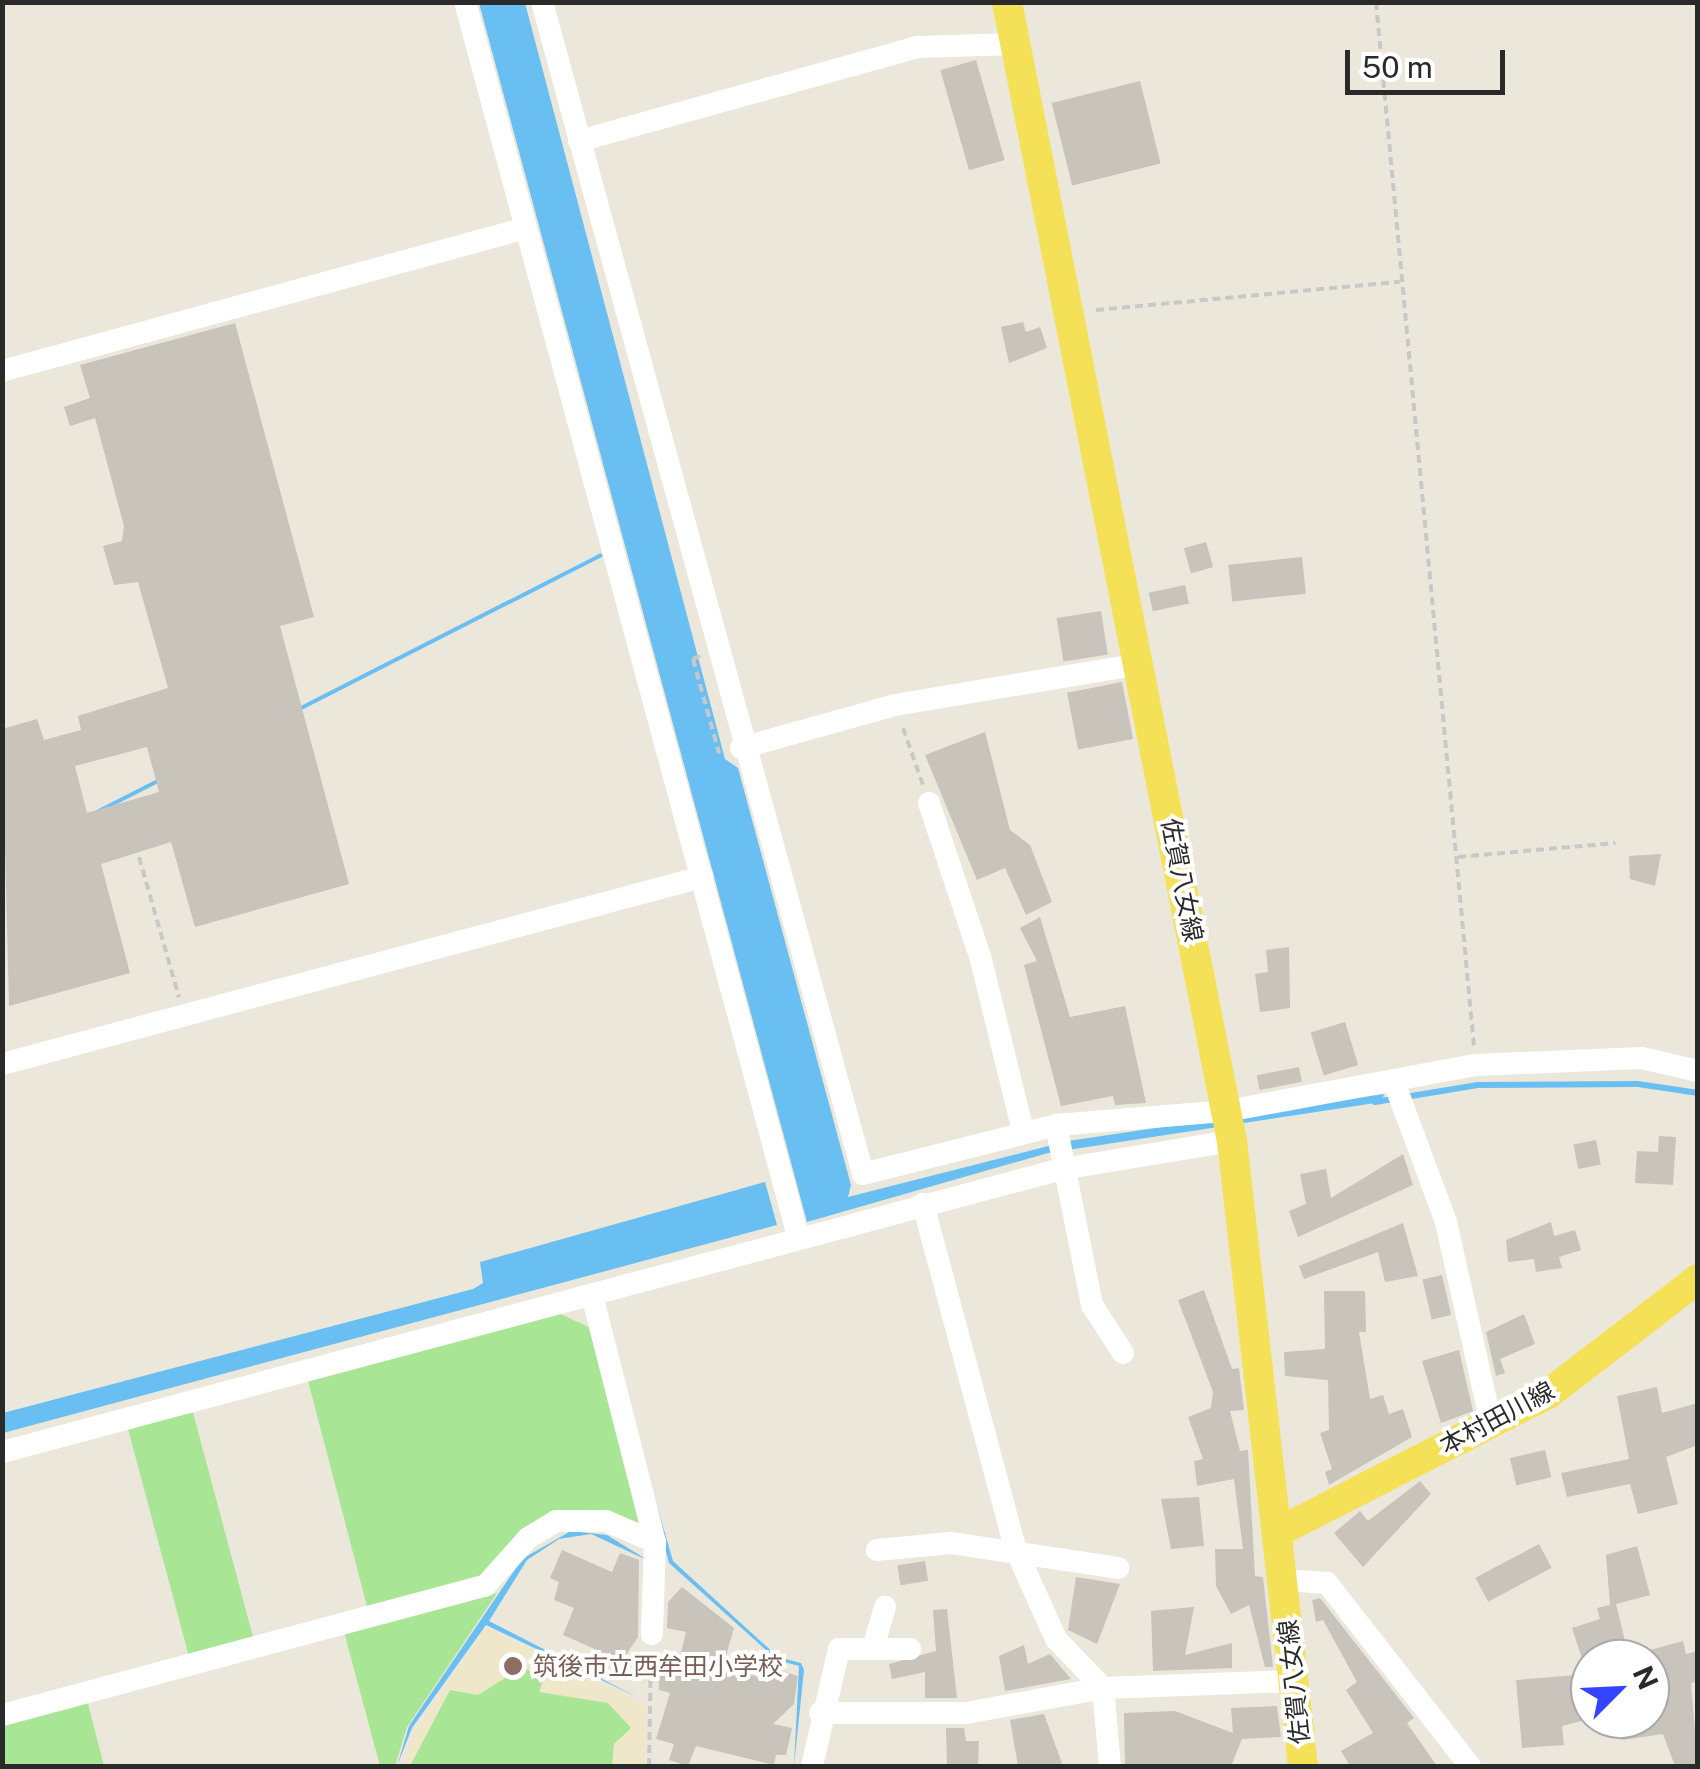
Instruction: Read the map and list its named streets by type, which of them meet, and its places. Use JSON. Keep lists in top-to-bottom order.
{
  "streets": {
    "main road": ["佐賀八女線", "本村田川線"]
  },
  "crossings": [
    ["佐賀八女線", "本村田川線"]
  ],
  "places": ["筑後市立西牟田小学校"],
  "scale_bar": "50 m",
  "north": "top right"
}
